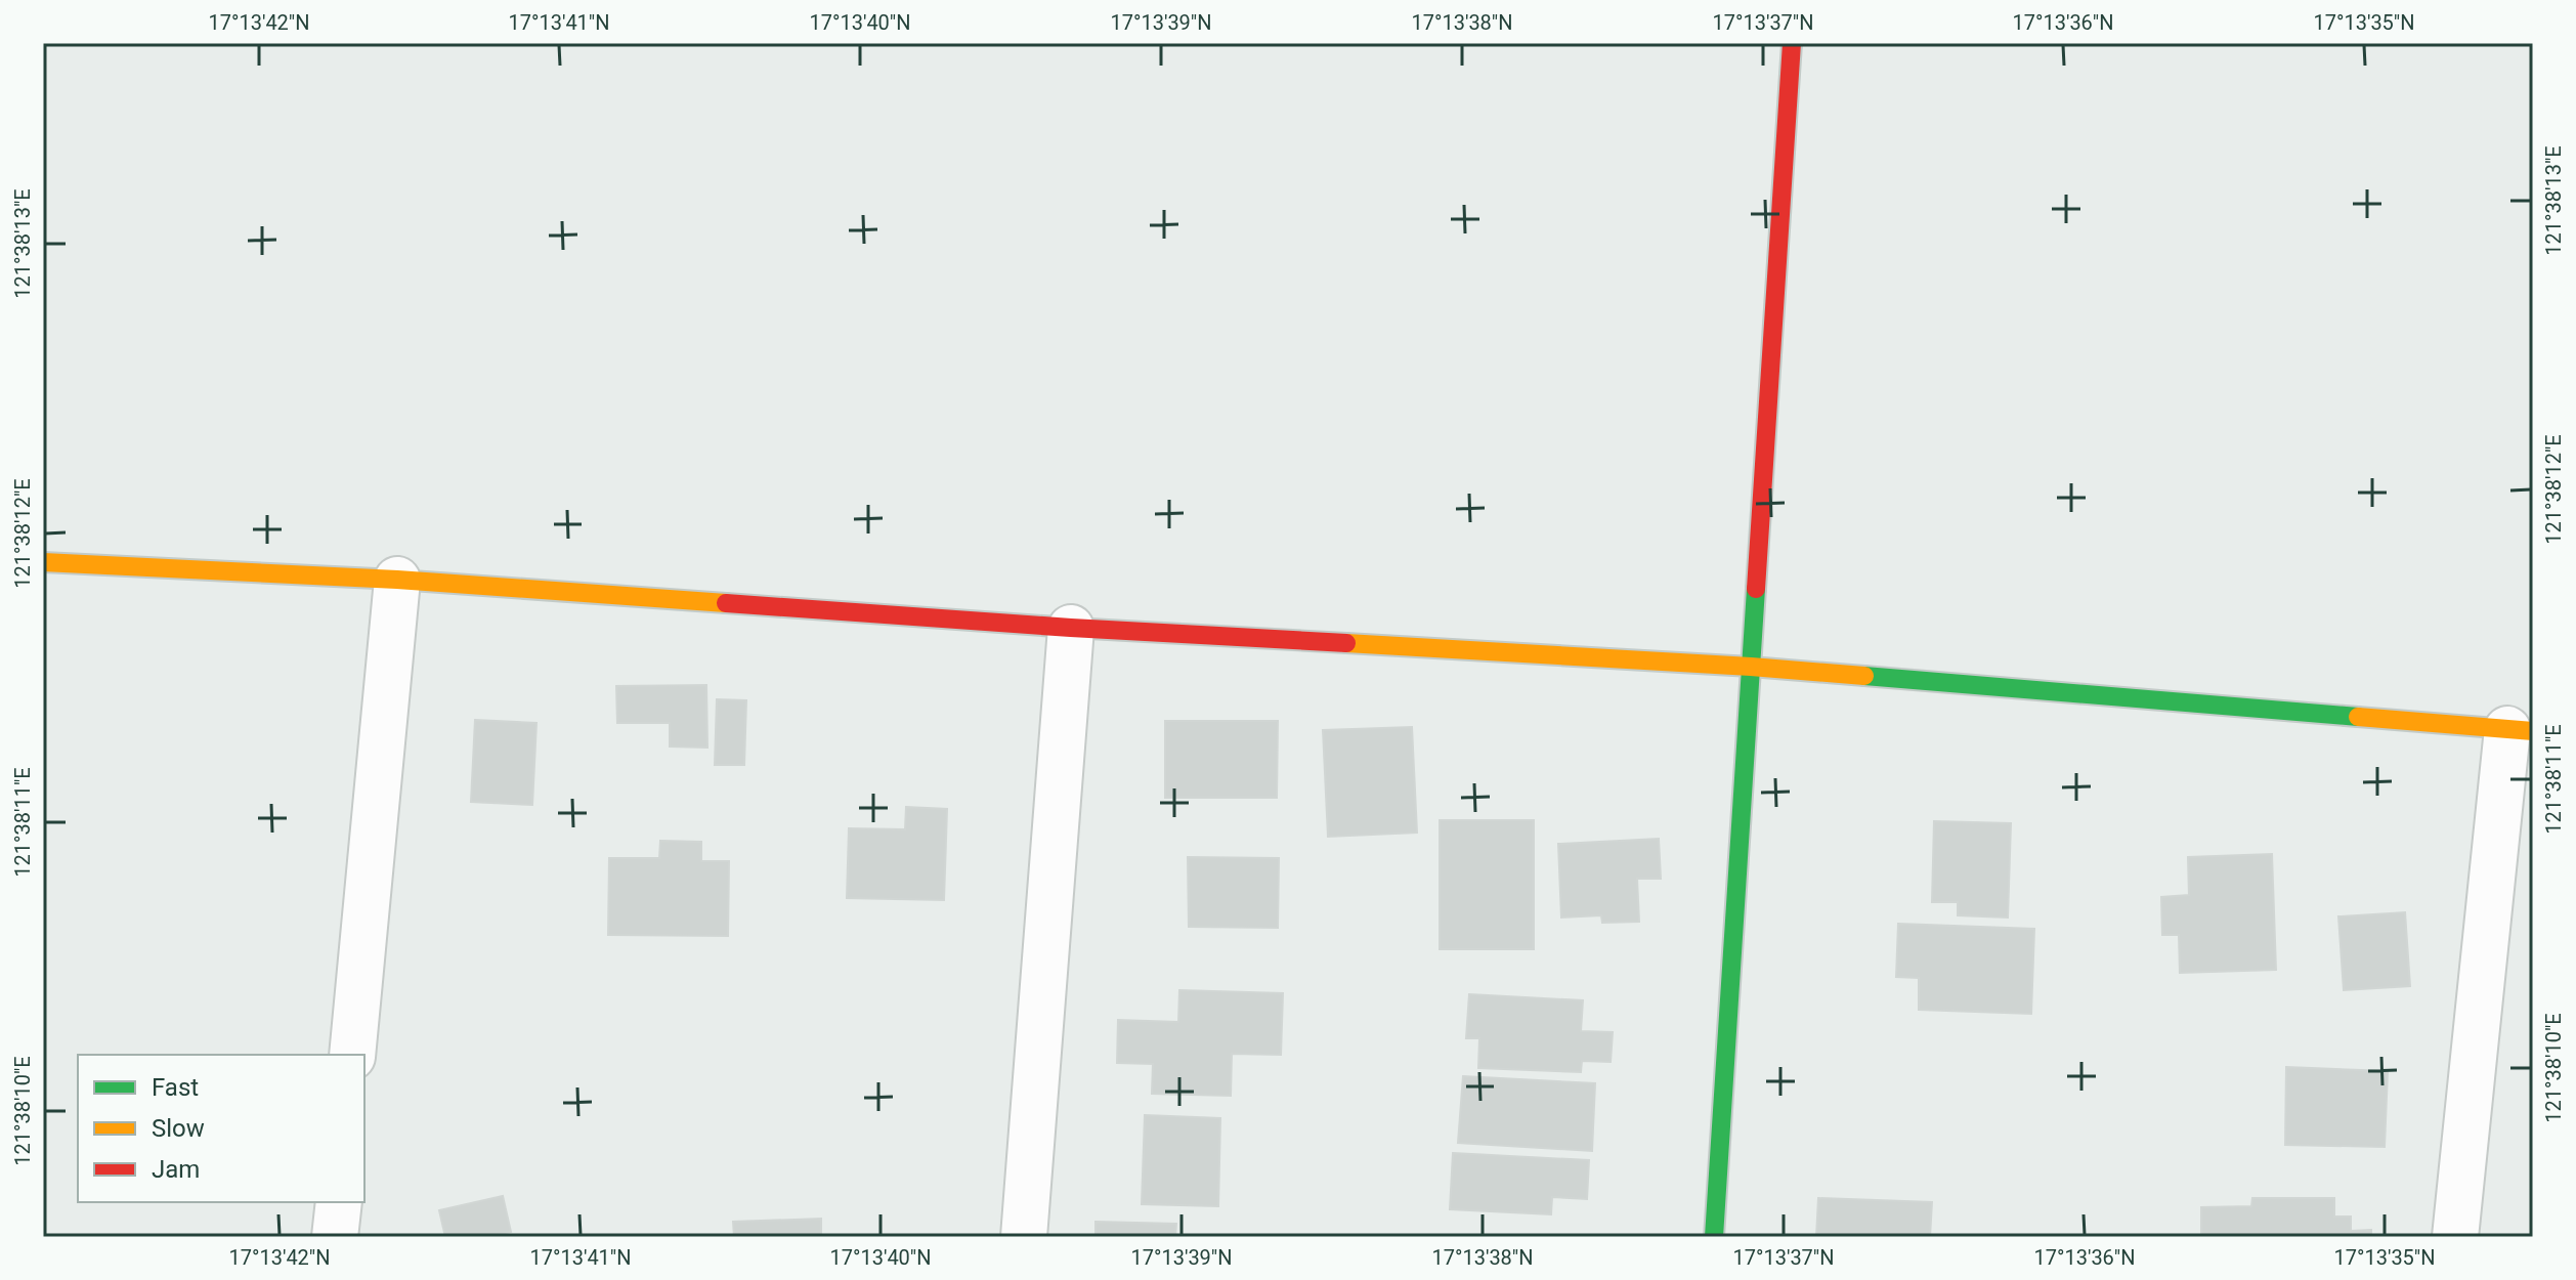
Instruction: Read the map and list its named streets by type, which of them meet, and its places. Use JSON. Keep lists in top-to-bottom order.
{
  "legend": ["Fast", "Slow", "Jam"],
  "coordinates": [
    "17°13'42\"N",
    "17°13'41\"N",
    "17°13'40\"N",
    "17°13'39\"N",
    "17°13'38\"N",
    "17°13'37\"N",
    "17°13'36\"N",
    "17°13'35\"N",
    "121°38'13\"E",
    "121°38'12\"E",
    "121°38'11\"E",
    "121°38'10\"E"
  ]
}
